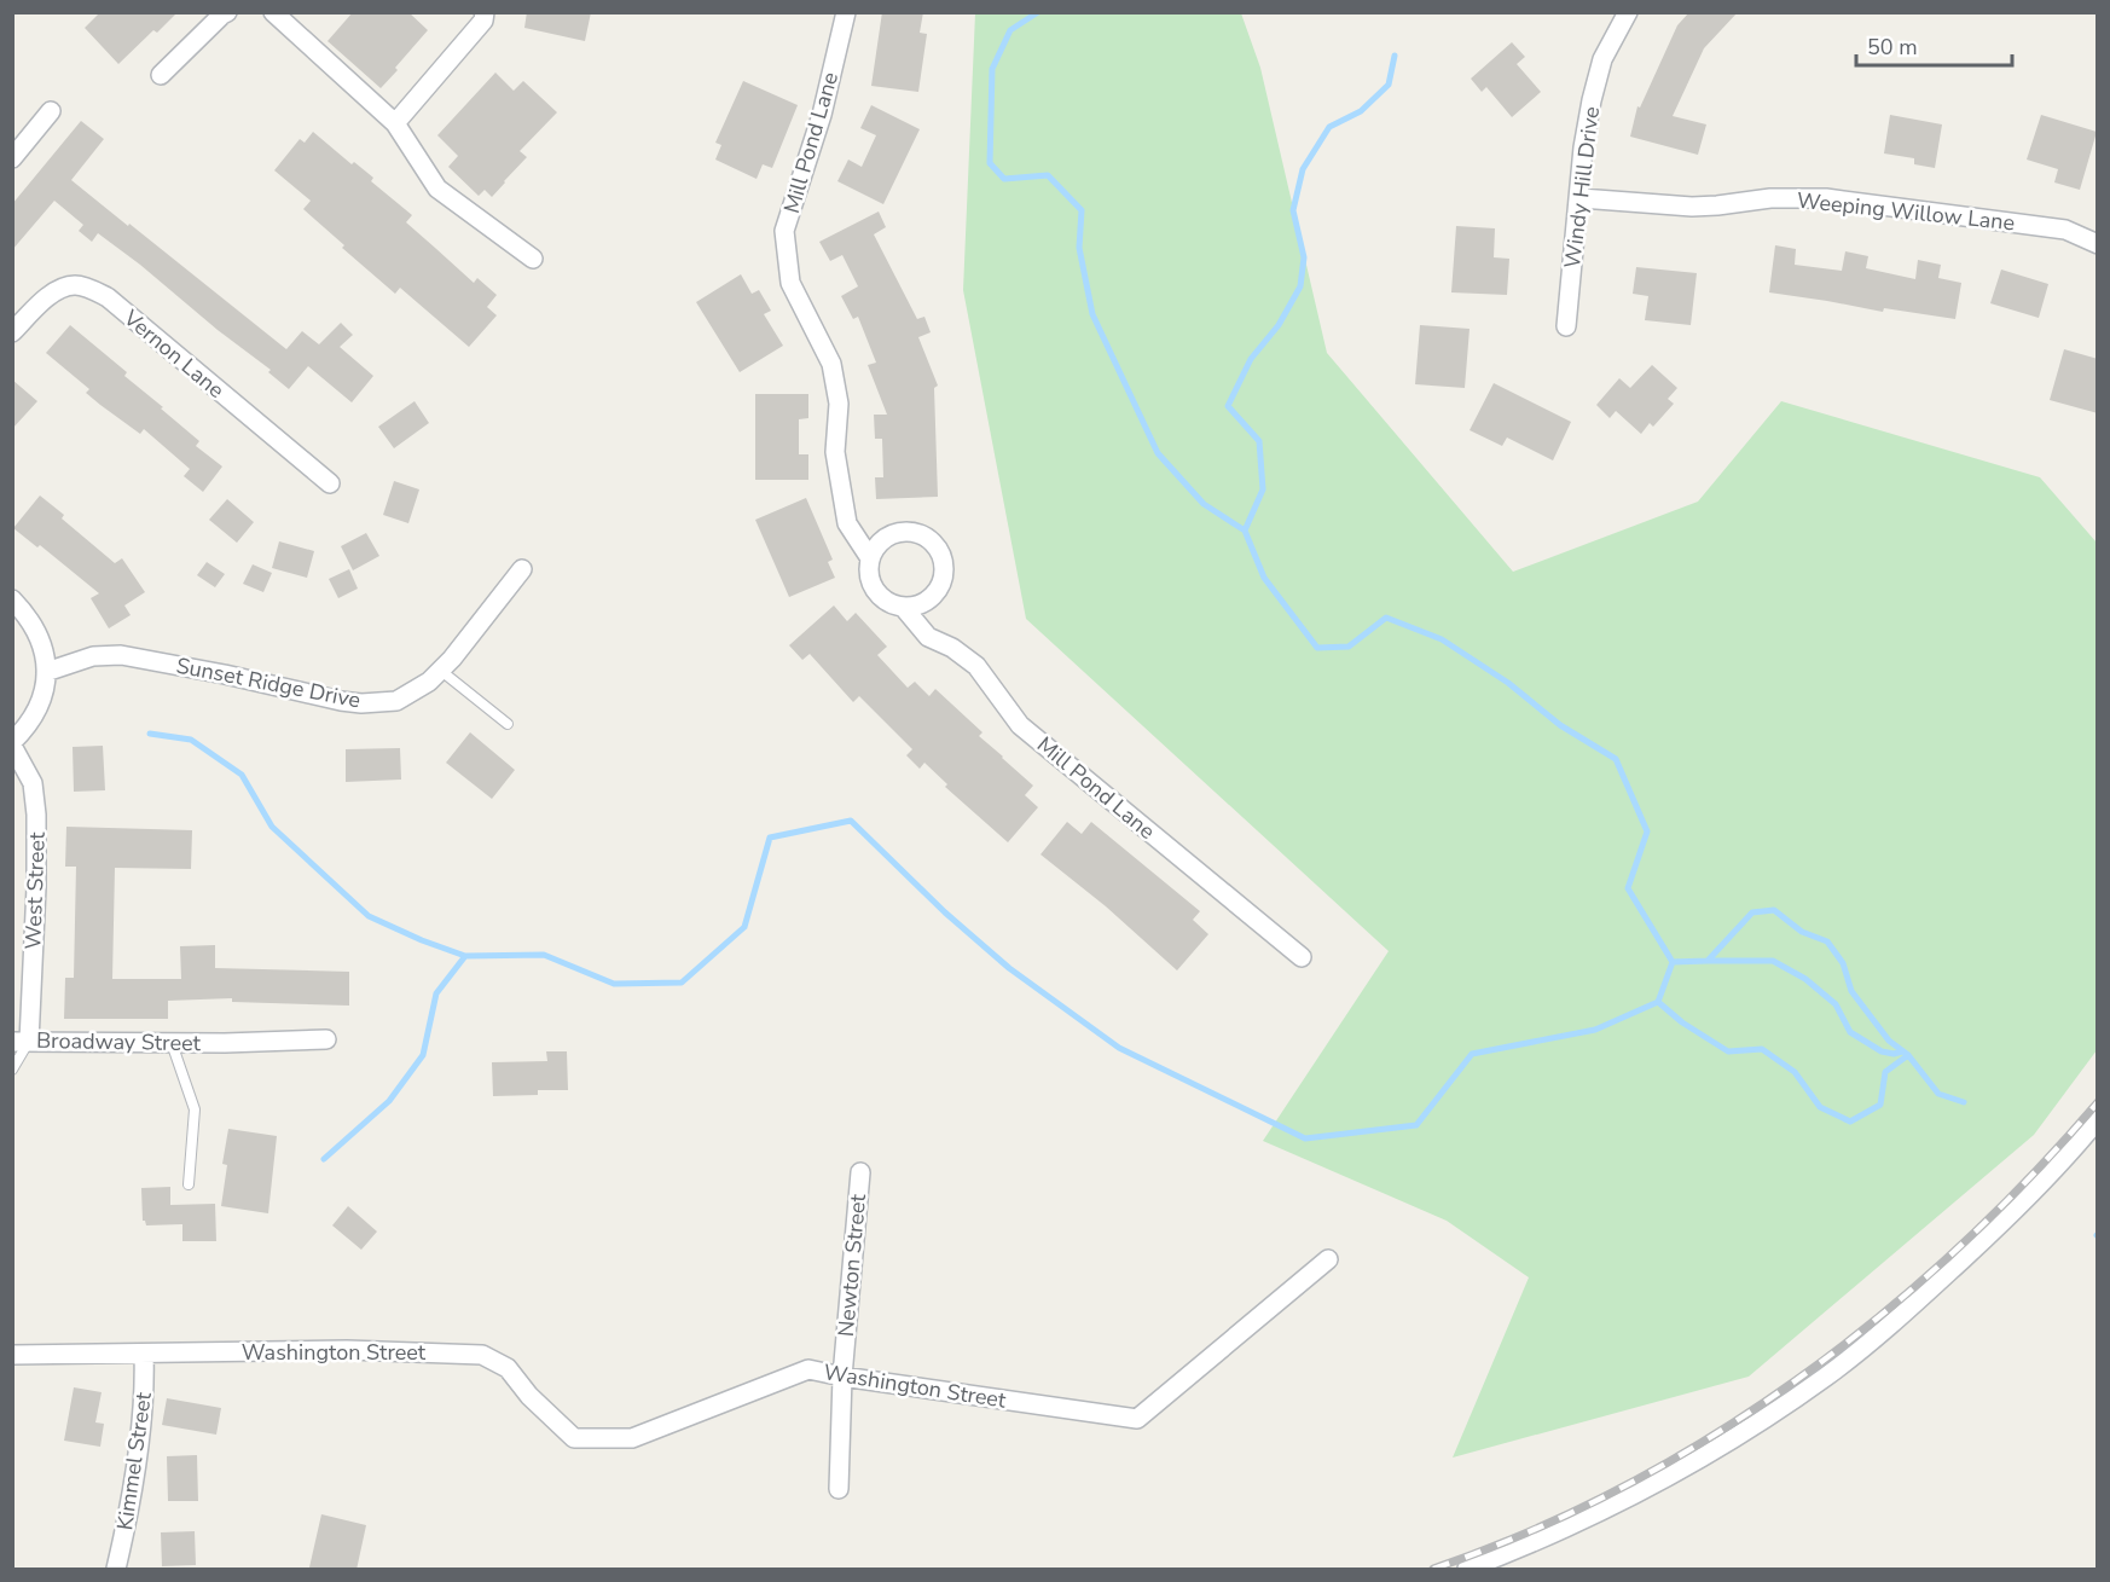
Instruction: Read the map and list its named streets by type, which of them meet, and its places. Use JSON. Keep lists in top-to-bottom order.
{
  "streets": {
    "street": [
      "Mill Pond Lane",
      "Windy Hill Drive",
      "Weeping Willow Lane",
      "Vernon Lane",
      "Sunset Ridge Drive",
      "West Street",
      "Broadway Street",
      "Newton Street",
      "Washington Street",
      "Kimmel Street"
    ]
  },
  "crossings": [
    ["Windy Hill Drive", "Weeping Willow Lane"],
    ["West Street", "Broadway Street"],
    ["Newton Street", "Washington Street"],
    ["Washington Street", "Kimmel Street"]
  ],
  "scale_bar": "50 m"
}
